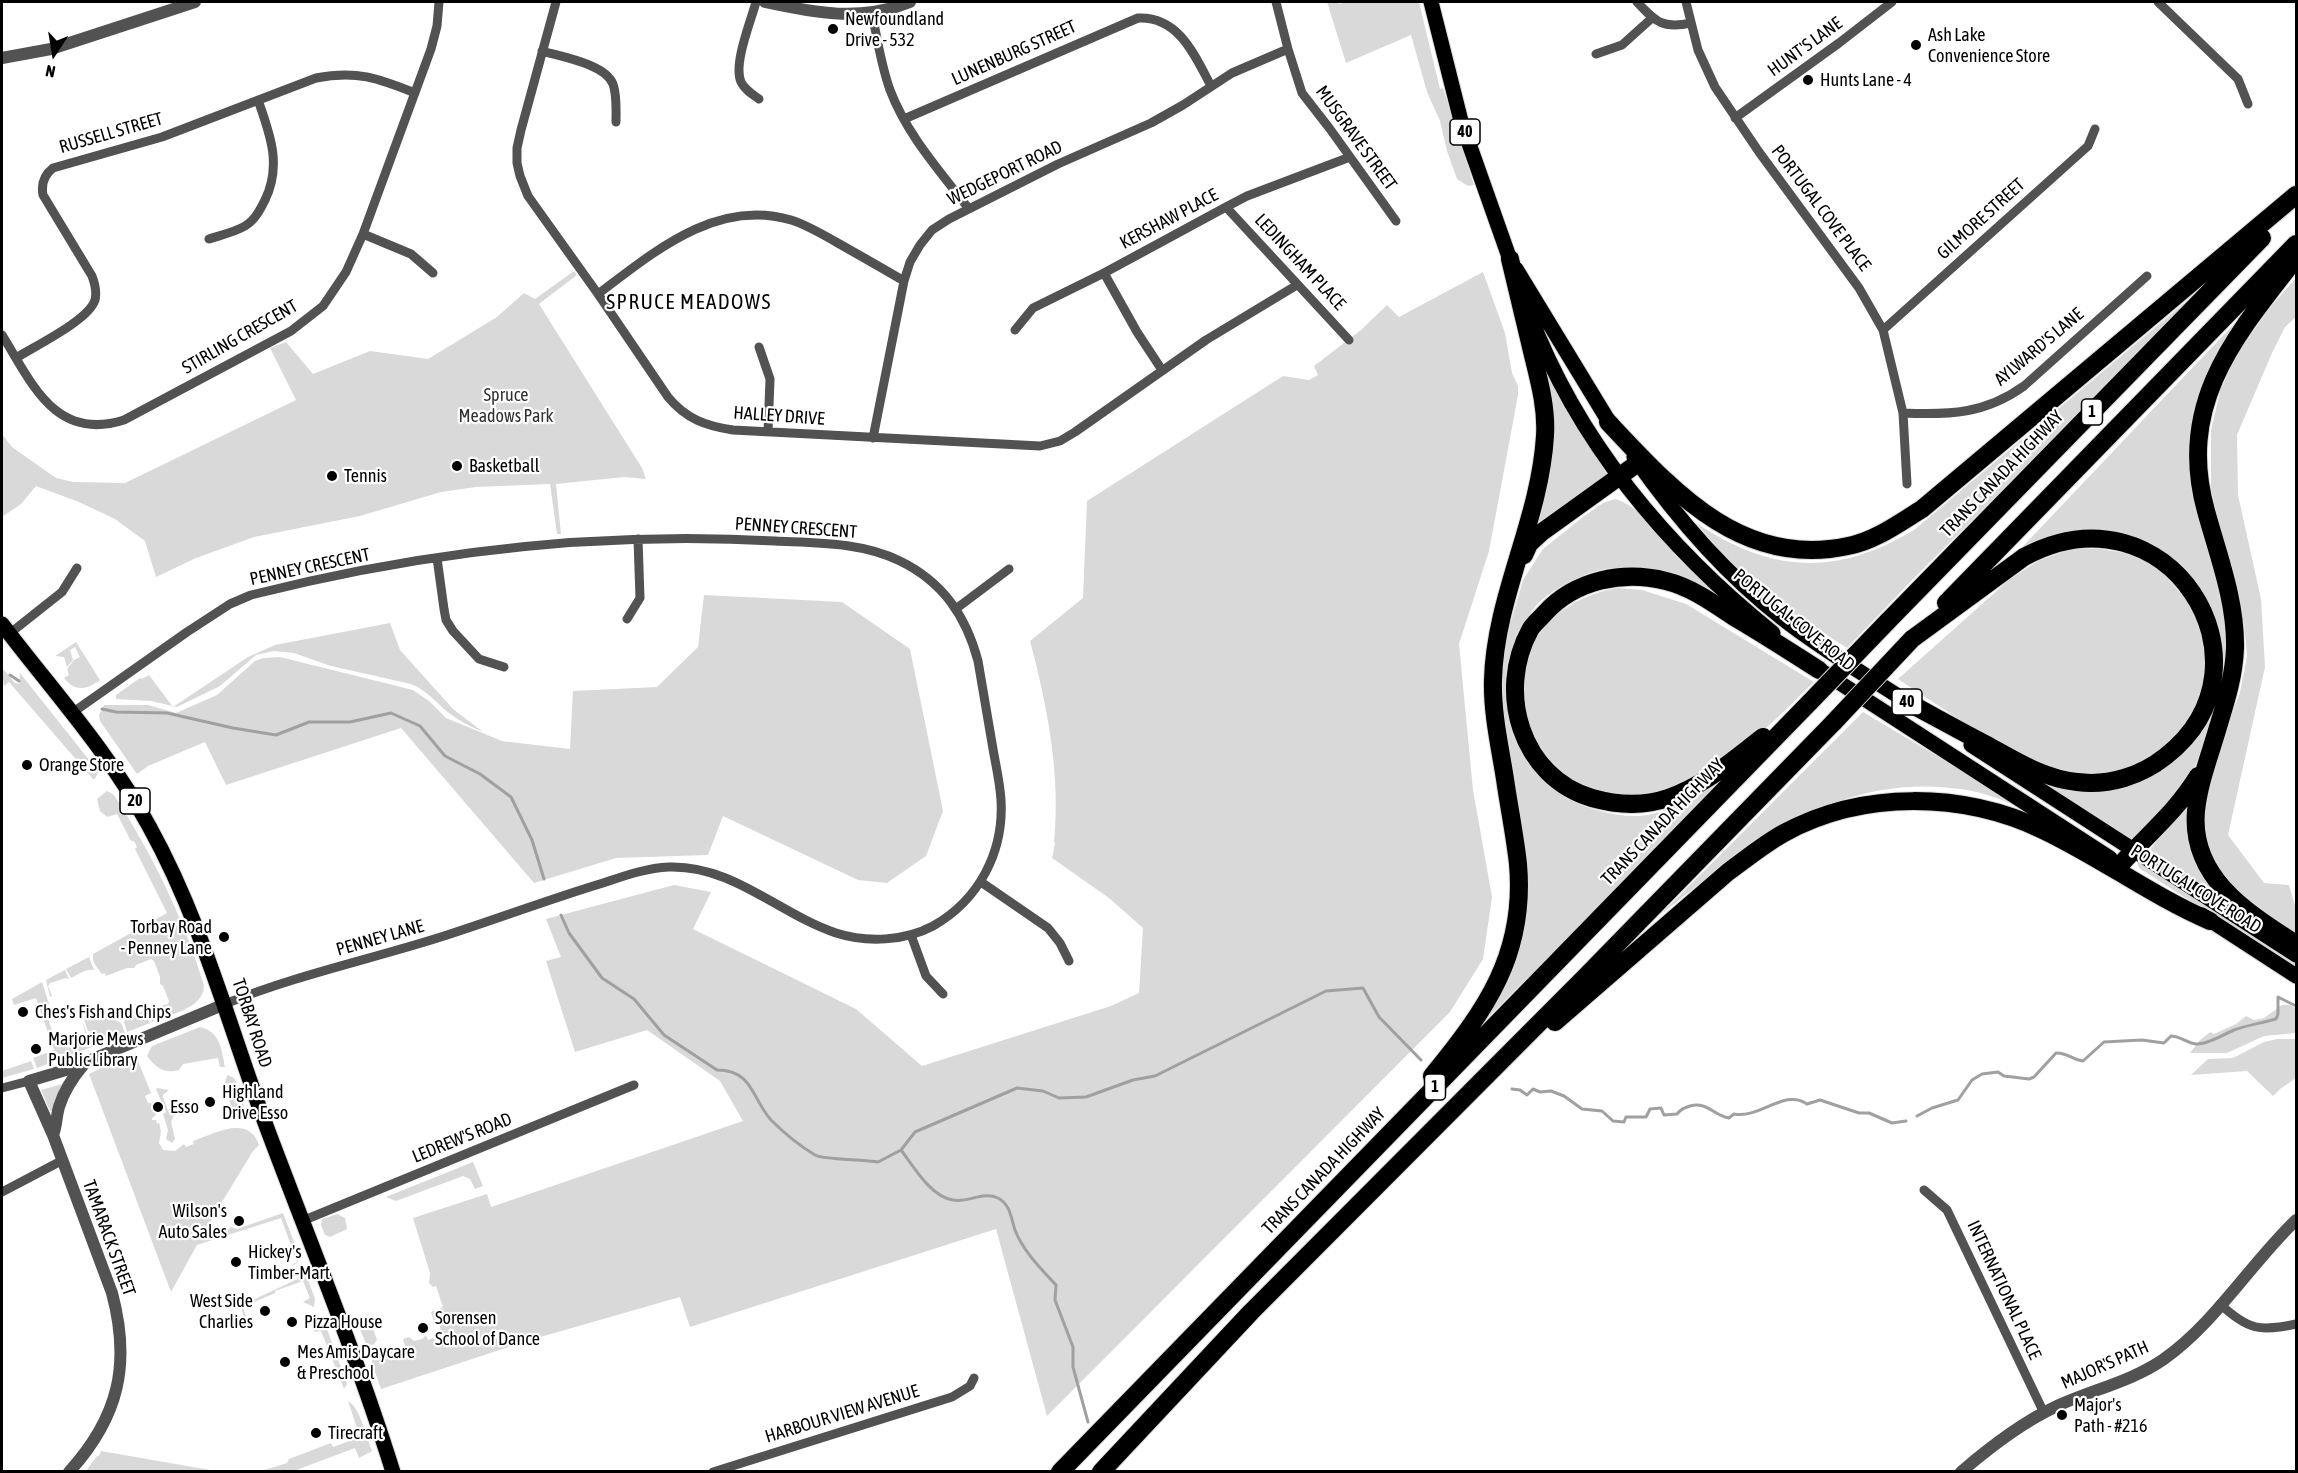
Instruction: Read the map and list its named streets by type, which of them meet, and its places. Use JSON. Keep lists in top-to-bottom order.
{
  "streets": {
    "highway": ["1", "TRANS CANADA HIGHWAY"],
    "main road": [
      "40",
      "PORTUGAL COVE ROAD",
      "20",
      "TORBAY ROAD"
    ],
    "street": [
      "HUNT'S LANE",
      "LUNENBURG STREET",
      "RUSSELL STREET",
      "MUSGRAVE STREET",
      "WEDGEPORT ROAD",
      "PORTUGAL COVE PLACE",
      "KERSHAW PLACE",
      "GILMORE STREET",
      "LEDINGHAM PLACE",
      "STIRLING CRESCENT",
      "AYLWARD'S LANE",
      "HALLEY DRIVE",
      "PENNEY CRESCENT",
      "PENNEY LANE",
      "LEDREW'S ROAD",
      "TAMARACK STREET",
      "INTERNATIONAL PLACE",
      "MAJOR'S PATH",
      "HARBOUR VIEW AVENUE"
    ]
  },
  "crossings": [
    ["HUNT'S LANE", "PORTUGAL COVE PLACE"],
    ["LUNENBURG STREET", "WEDGEPORT ROAD"],
    ["RUSSELL STREET", "STIRLING CRESCENT"],
    ["MUSGRAVE STREET", "WEDGEPORT ROAD"],
    ["MUSGRAVE STREET", "KERSHAW PLACE"],
    ["WEDGEPORT ROAD", "HALLEY DRIVE"],
    ["PORTUGAL COVE PLACE", "GILMORE STREET"],
    ["PORTUGAL COVE PLACE", "AYLWARD'S LANE"],
    ["KERSHAW PLACE", "LEDINGHAM PLACE"],
    ["LEDINGHAM PLACE", "HALLEY DRIVE"],
    ["PENNEY CRESCENT", "PENNEY LANE"],
    ["PENNEY CRESCENT", "TORBAY ROAD"],
    ["PENNEY LANE", "TORBAY ROAD"],
    ["TORBAY ROAD", "LEDREW'S ROAD"],
    ["INTERNATIONAL PLACE", "MAJOR'S PATH"]
  ],
  "districts": ["SPRUCE MEADOWS"],
  "parks": ["Spruce Meadows Park"],
  "places": [
    "Newfoundland Drive - 532",
    "Ash Lake Convenience Store",
    "Hunts Lane - 4",
    "Basketball",
    "Tennis",
    "Orange Store",
    "Torbay Road - Penney Lane",
    "Ches's Fish and Chips",
    "Marjorie Mews Public Library",
    "Highland Drive Esso",
    "Esso",
    "Wilson's Auto Sales",
    "Hickey's Timber-Mart",
    "West Side Charlies",
    "Pizza House",
    "Sorensen School of Dance",
    "Mes Amis Daycare & Preschool",
    "Major's Path - #216",
    "Tirecraft"
  ],
  "north": "bottom"
}
